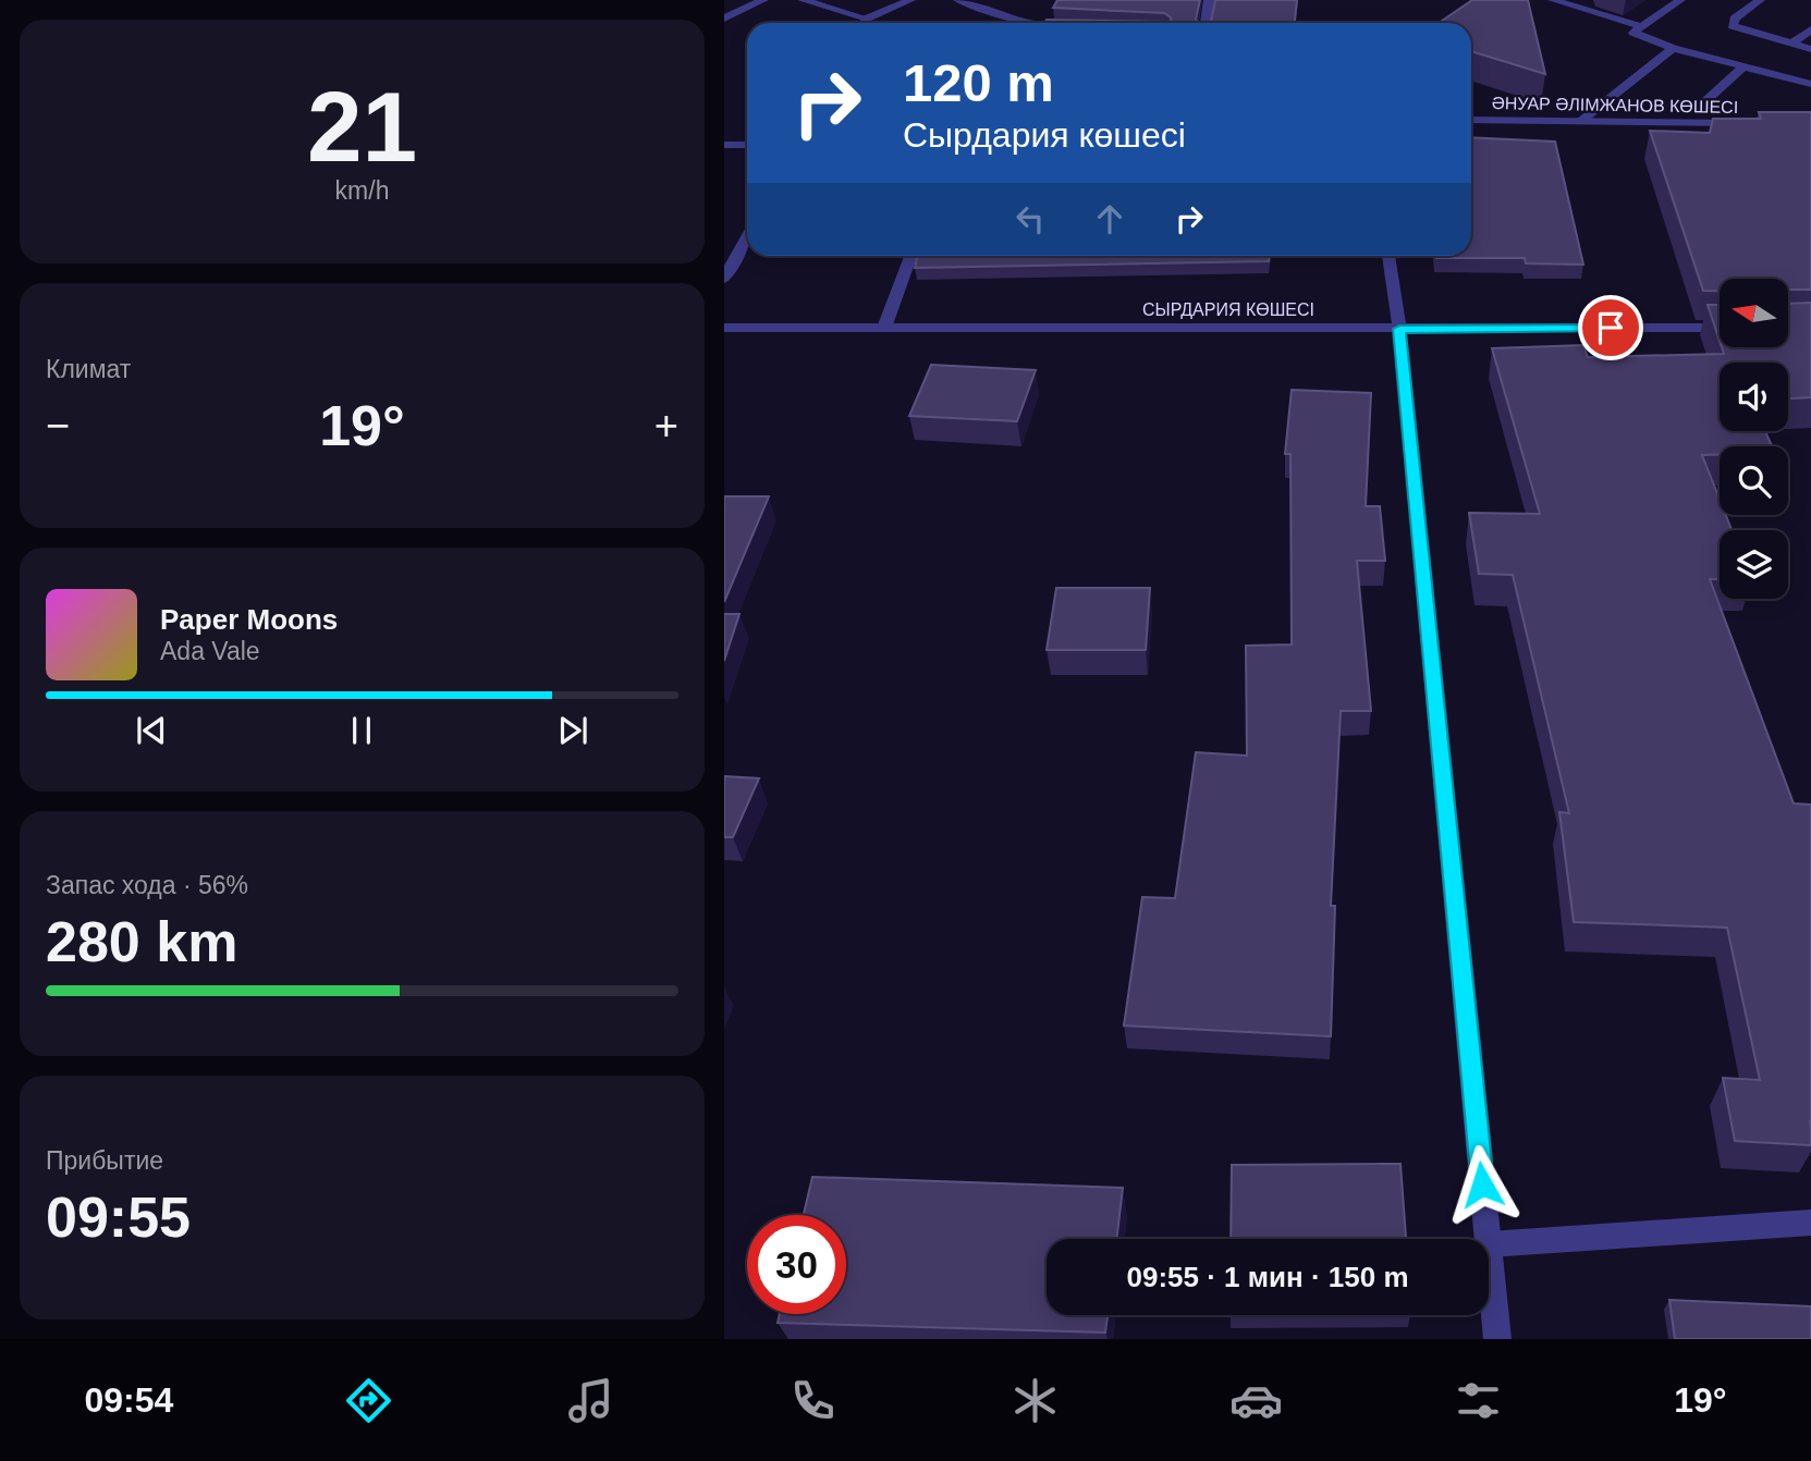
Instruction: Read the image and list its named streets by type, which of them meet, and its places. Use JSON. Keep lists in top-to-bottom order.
{
  "streets": {
    "street": ["ӘНУАР ӘЛІМЖАНОВ КӨШЕСІ", "СЫРДАРИЯ КӨШЕСІ"]
  },
  "north": "left",
  "page": {
    "tile": [
      ["21", "km/h"],
      "Климат",
      ["Запас хода · 56%", "280 km"],
      ["Прибытие", "09:55"]
    ],
    "turn": ["120 m", "Сырдария көшесі"],
    "heat": ["−", "19°", "+"],
    "song": ["Paper Moons", "Ada Vale"],
    "limit": "30",
    "trip": "09:55 · 1 мин · 150 m",
    "tabs": ["09:54", "19°"]
  }
}
